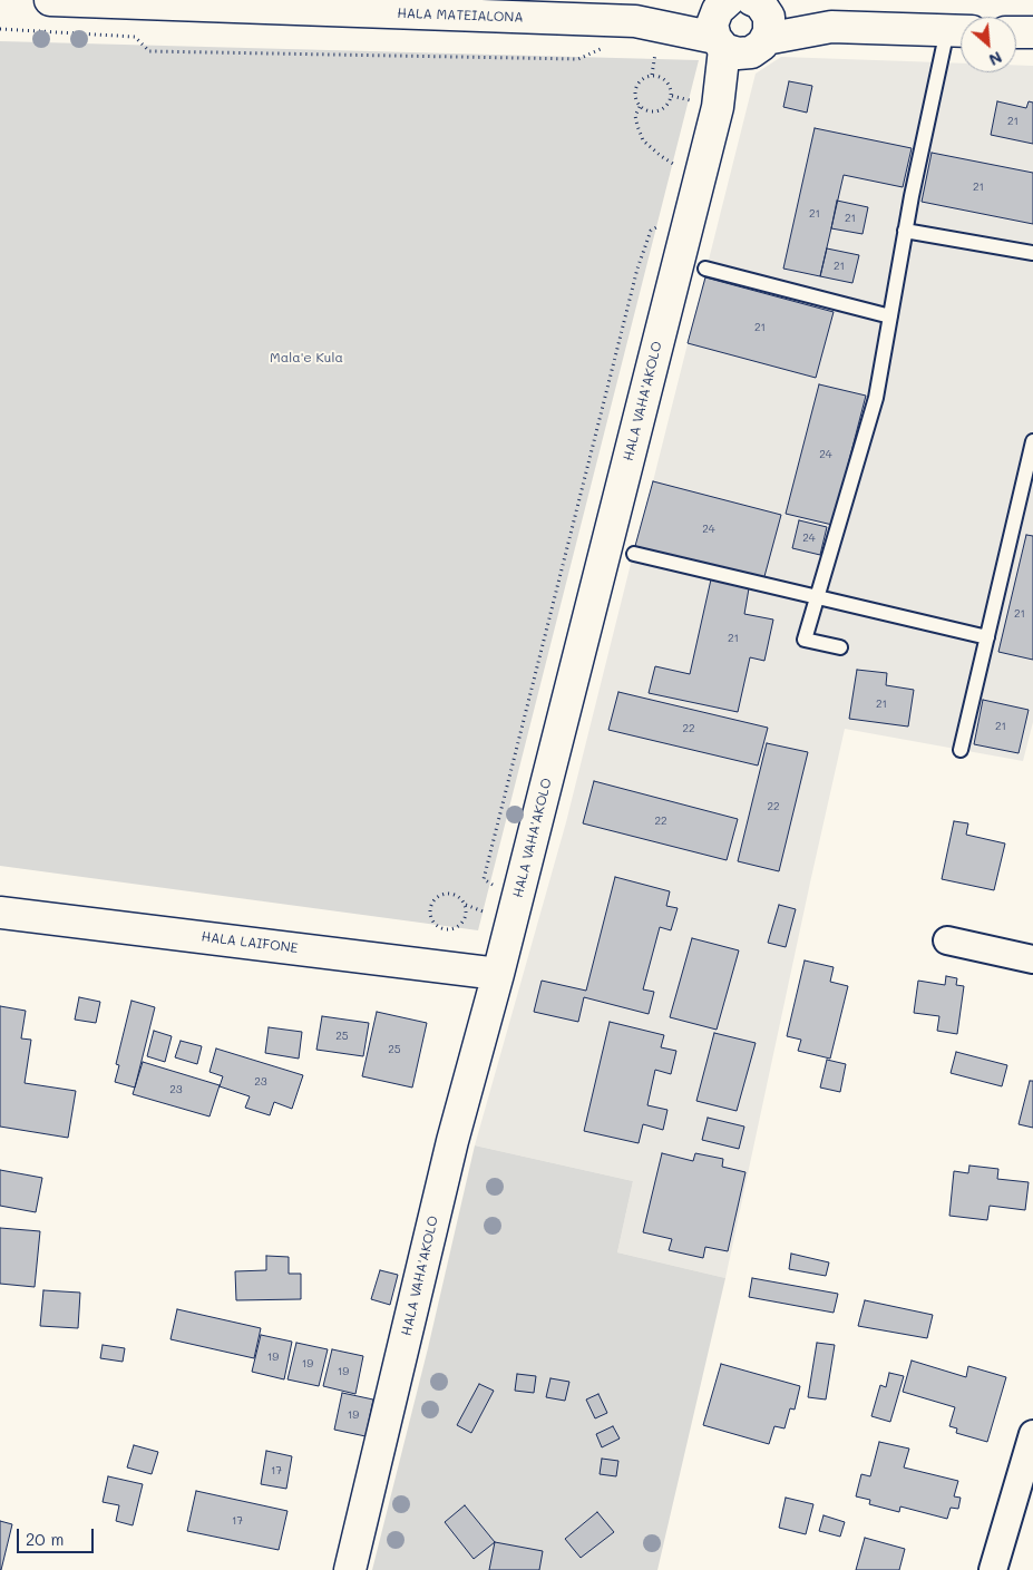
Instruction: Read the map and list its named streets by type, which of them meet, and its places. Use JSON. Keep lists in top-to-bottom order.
{
  "streets": {
    "main road": ["HALA MATEIALONA", "HALA VAHA'AKOLO", "HALA LAIFONE"]
  },
  "crossings": [
    ["HALA MATEIALONA", "HALA VAHA'AKOLO"],
    ["HALA VAHA'AKOLO", "HALA LAIFONE"]
  ],
  "parks": ["Mala'e Kula"],
  "house_numbers": [
    "21",
    "21",
    "21",
    "21",
    "21",
    "21",
    "24",
    "24",
    "24",
    "21",
    "21",
    "21",
    "21",
    "22",
    "22",
    "22",
    "25",
    "25",
    "23",
    "23",
    "19",
    "19",
    "19",
    "19",
    "17",
    "17"
  ],
  "scale_bar": "20 m",
  "north": "bottom right"
}
